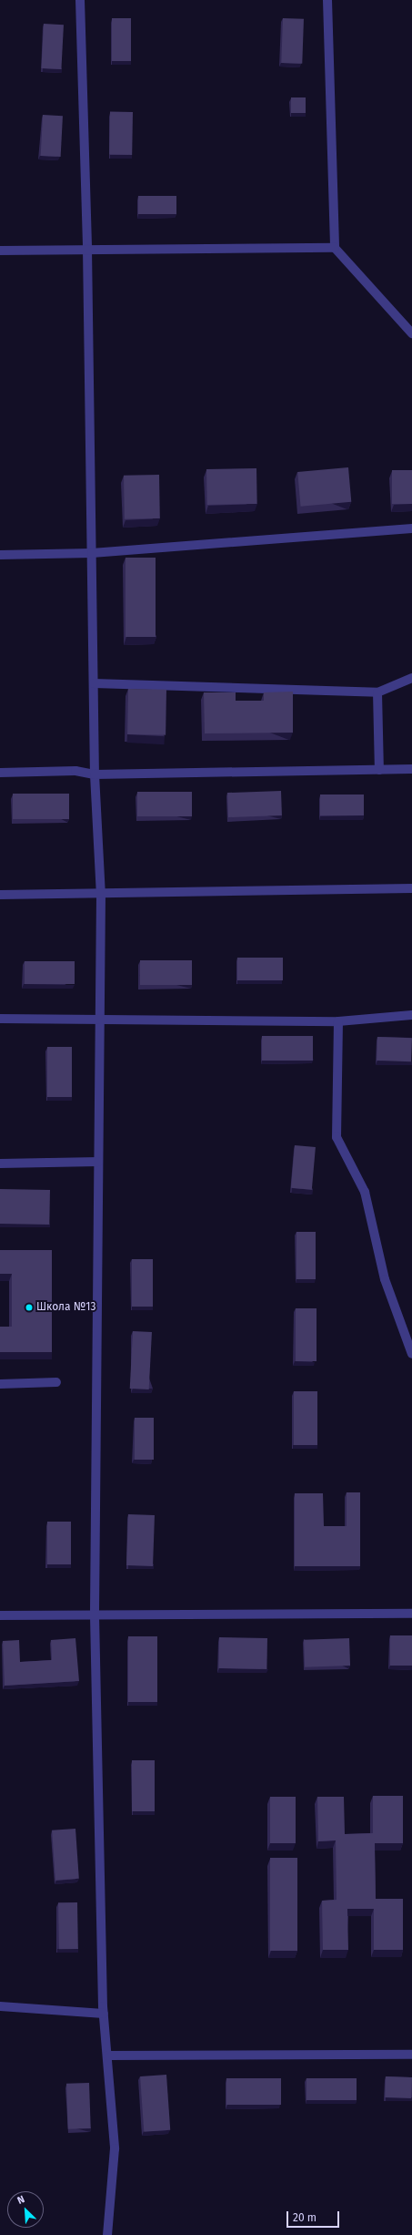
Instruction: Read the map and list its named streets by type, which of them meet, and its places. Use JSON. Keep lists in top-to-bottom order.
{
  "places": ["Школа №13"],
  "scale_bar": "20 m",
  "north": "top left"
}
